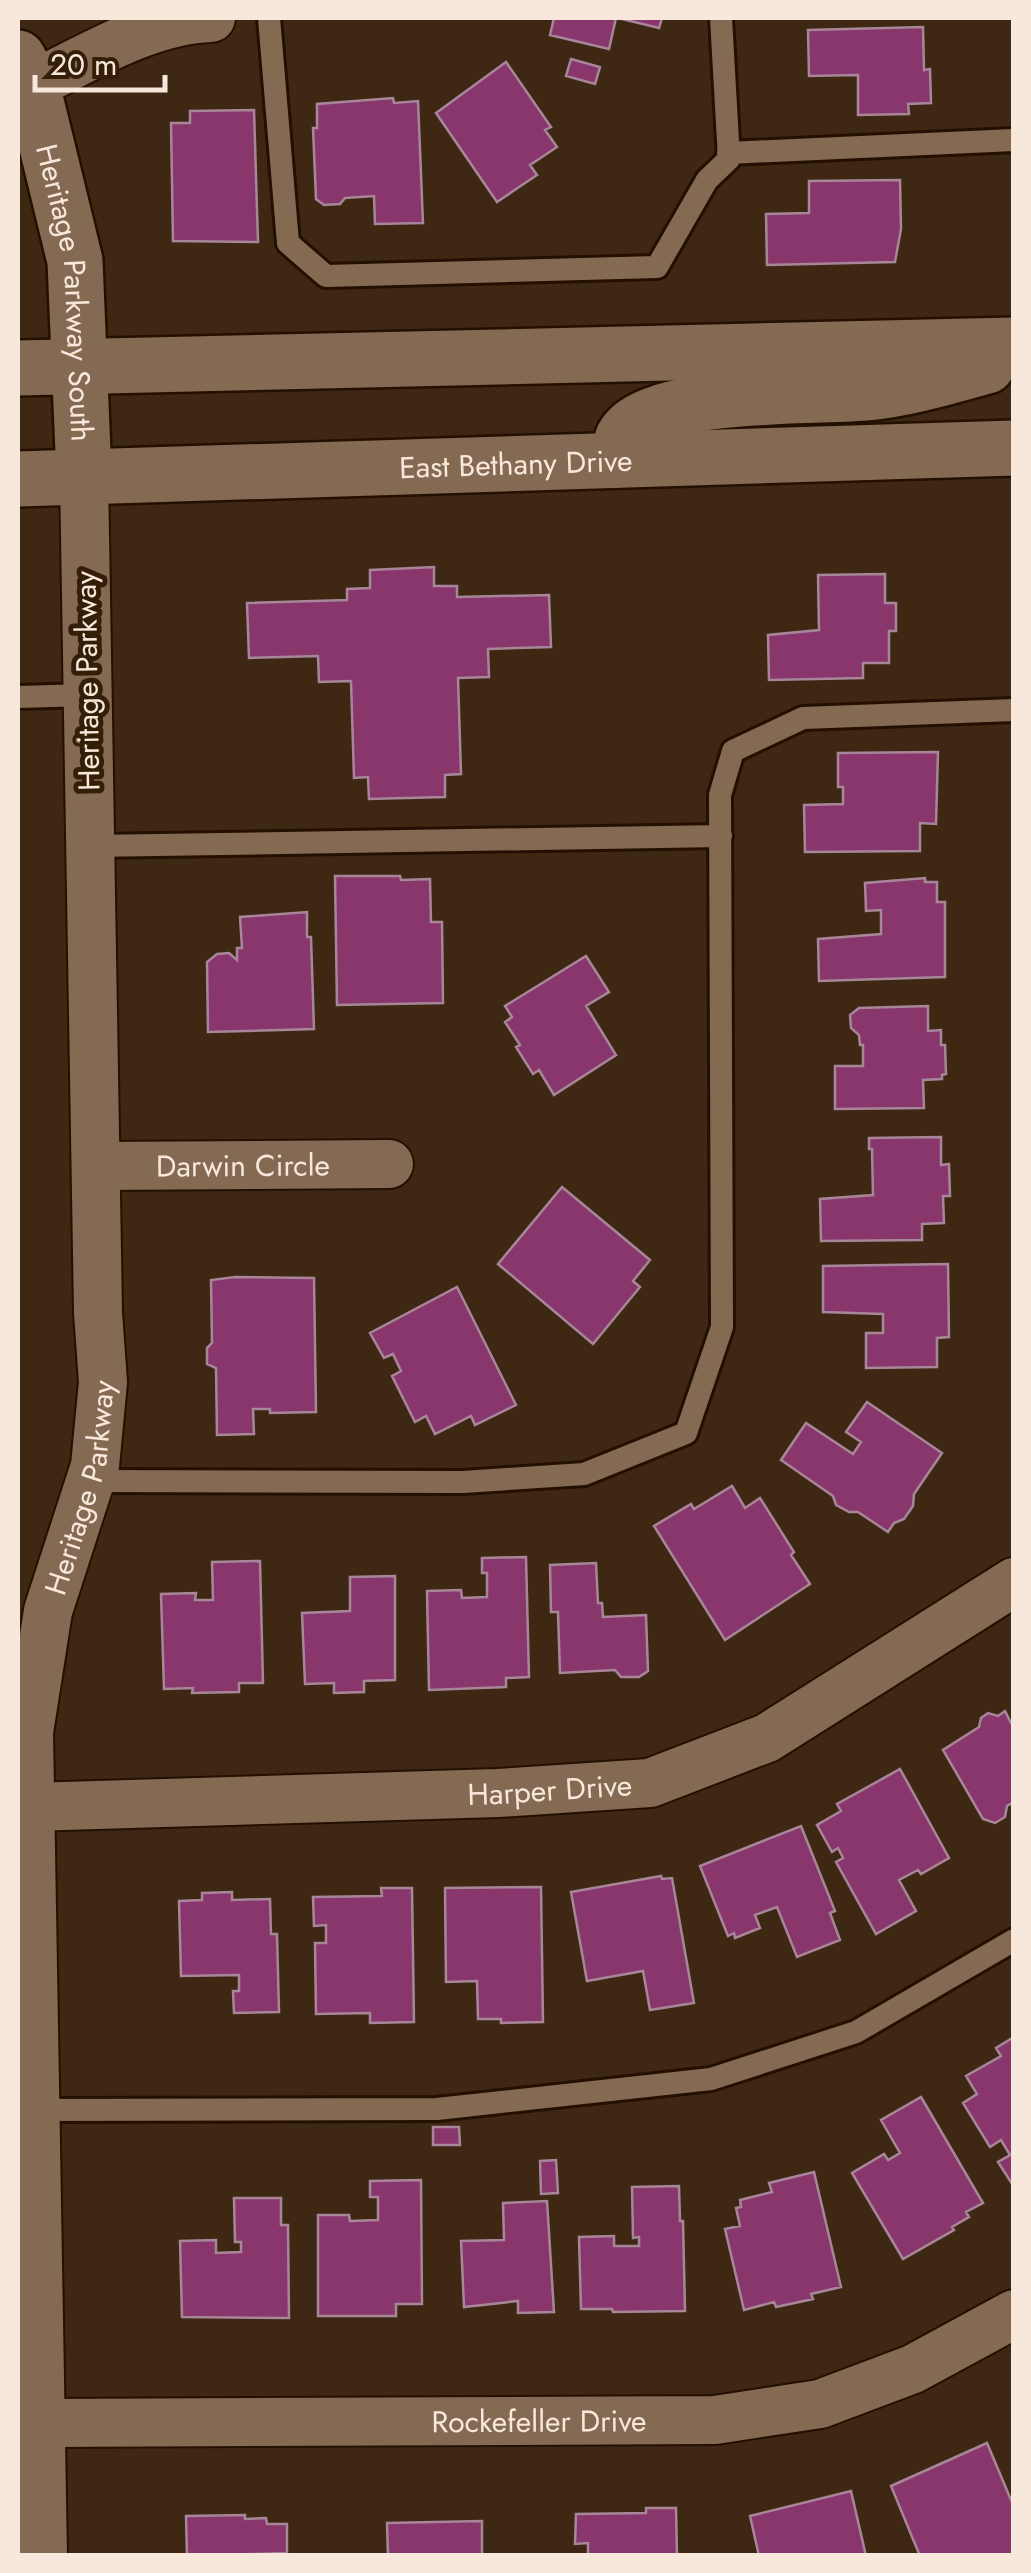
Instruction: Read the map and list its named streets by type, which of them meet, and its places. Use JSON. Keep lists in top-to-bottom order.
{
  "streets": {
    "main road": ["Heritage Parkway South", "East Bethany Drive"],
    "street": [
      "Heritage Parkway",
      "Darwin Circle",
      "Harper Drive",
      "Rockefeller Drive"
    ]
  },
  "crossings": [
    ["Heritage Parkway South", "East Bethany Drive"],
    ["Heritage Parkway South", "Heritage Parkway"],
    ["East Bethany Drive", "Heritage Parkway"],
    ["Heritage Parkway", "Darwin Circle"],
    ["Heritage Parkway", "Harper Drive"],
    ["Heritage Parkway", "Rockefeller Drive"]
  ],
  "scale_bar": "20 m"
}
